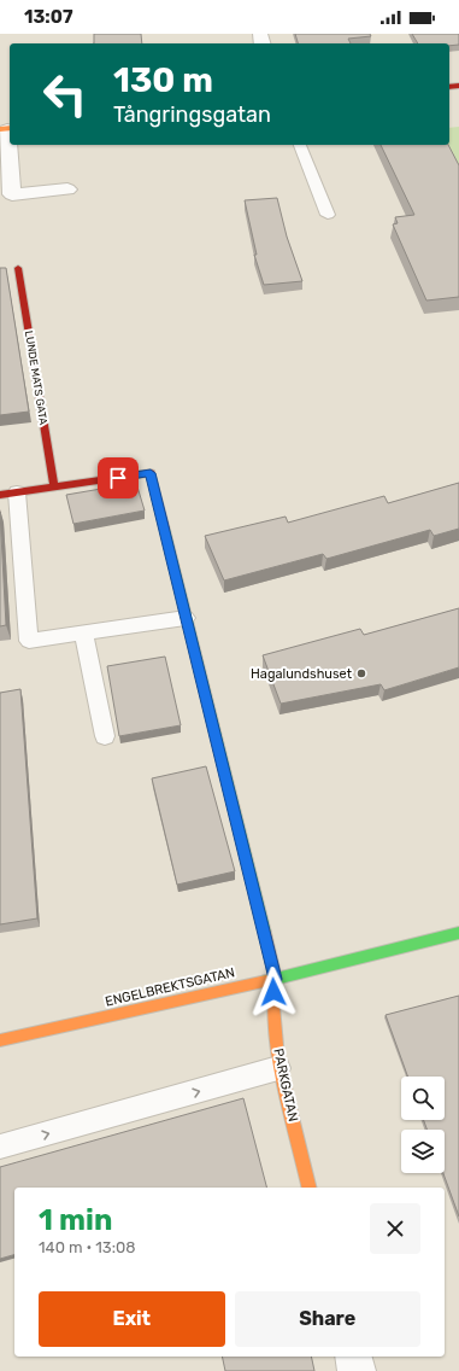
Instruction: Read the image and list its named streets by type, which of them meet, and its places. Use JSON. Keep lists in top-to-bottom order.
{
  "streets": {
    "street": ["LUNDE MATS GATA", "ENGELBREKTSGATAN", "PARKGATAN"]
  },
  "crossings": [
    ["LUNDE MATS GATA", "PARKGATAN"],
    ["ENGELBREKTSGATAN", "PARKGATAN"]
  ],
  "places": ["Hagalundshuset"],
  "page": {
    "status": "13:07",
    "turn": ["130 m", "Tångringsgatan"],
    "heading": ["1 min", "140 m · 13:08"],
    "buttons": ["Exit", "Share"]
  }
}
